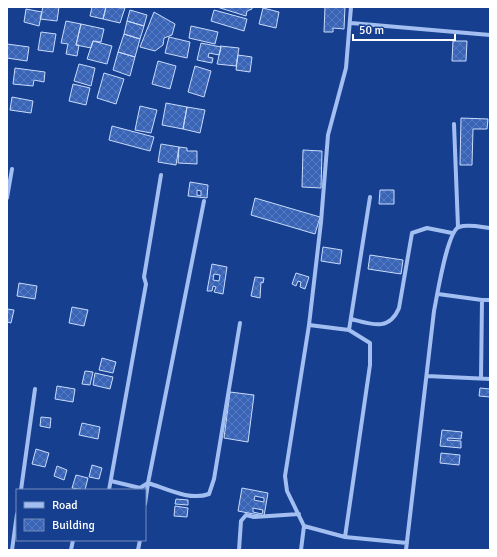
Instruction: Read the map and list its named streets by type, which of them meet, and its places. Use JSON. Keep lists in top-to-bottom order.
{
  "legend": ["Road", "Building"],
  "scale_bar": "50 m"
}
